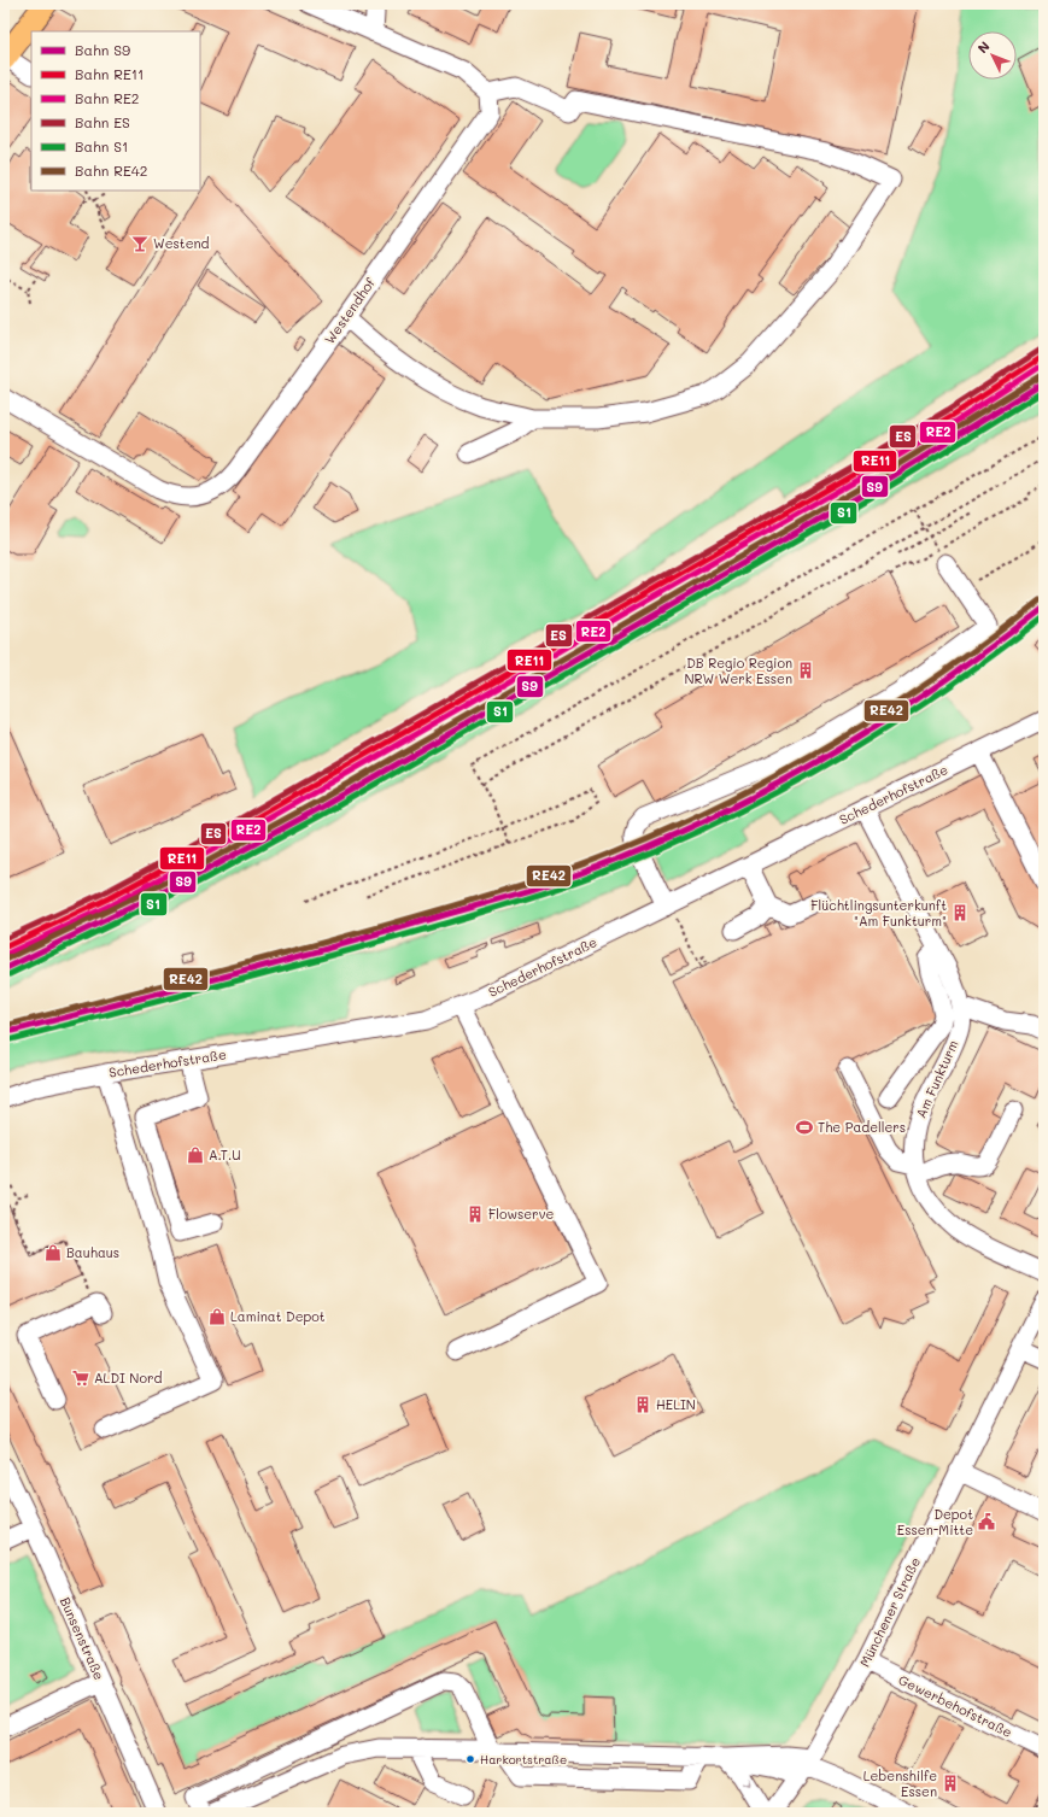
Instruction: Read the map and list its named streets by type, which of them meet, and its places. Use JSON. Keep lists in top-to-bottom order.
{
  "streets": {
    "street": [
      "Westendhof",
      "Schederhofstraße",
      "Am Funkturm",
      "Münchener Straße",
      "Bunsenstraße",
      "Gewerbehofstraße"
    ]
  },
  "crossings": [
    ["Schederhofstraße", "Am Funkturm"],
    ["Münchener Straße", "Gewerbehofstraße"]
  ],
  "places": {
    "bar": ["Westend"],
    "building": [
      "DB Regio Region NRW Werk Essen",
      "Flüchtlingsunterkunft \"Am Funkturm\"",
      "Flowserve",
      "HELIN",
      "Lebenshilfe Essen"
    ],
    "sports": ["The Padellers"],
    "shop": ["A.T.U", "Bauhaus", "Laminat Depot"],
    "supermarket": ["ALDI Nord"],
    "public building": ["Depot Essen-Mitte"],
    "other": ["Harkortstraße"]
  },
  "lines": [
    "rail line ES",
    "rail line RE11",
    "rail line RE2",
    "rail line RE42",
    "rail line S9",
    "rail line S1"
  ],
  "legend": [
    "Bahn S9",
    "Bahn RE11",
    "Bahn RE2",
    "Bahn ES",
    "Bahn S1",
    "Bahn RE42"
  ],
  "north": "top left"
}
